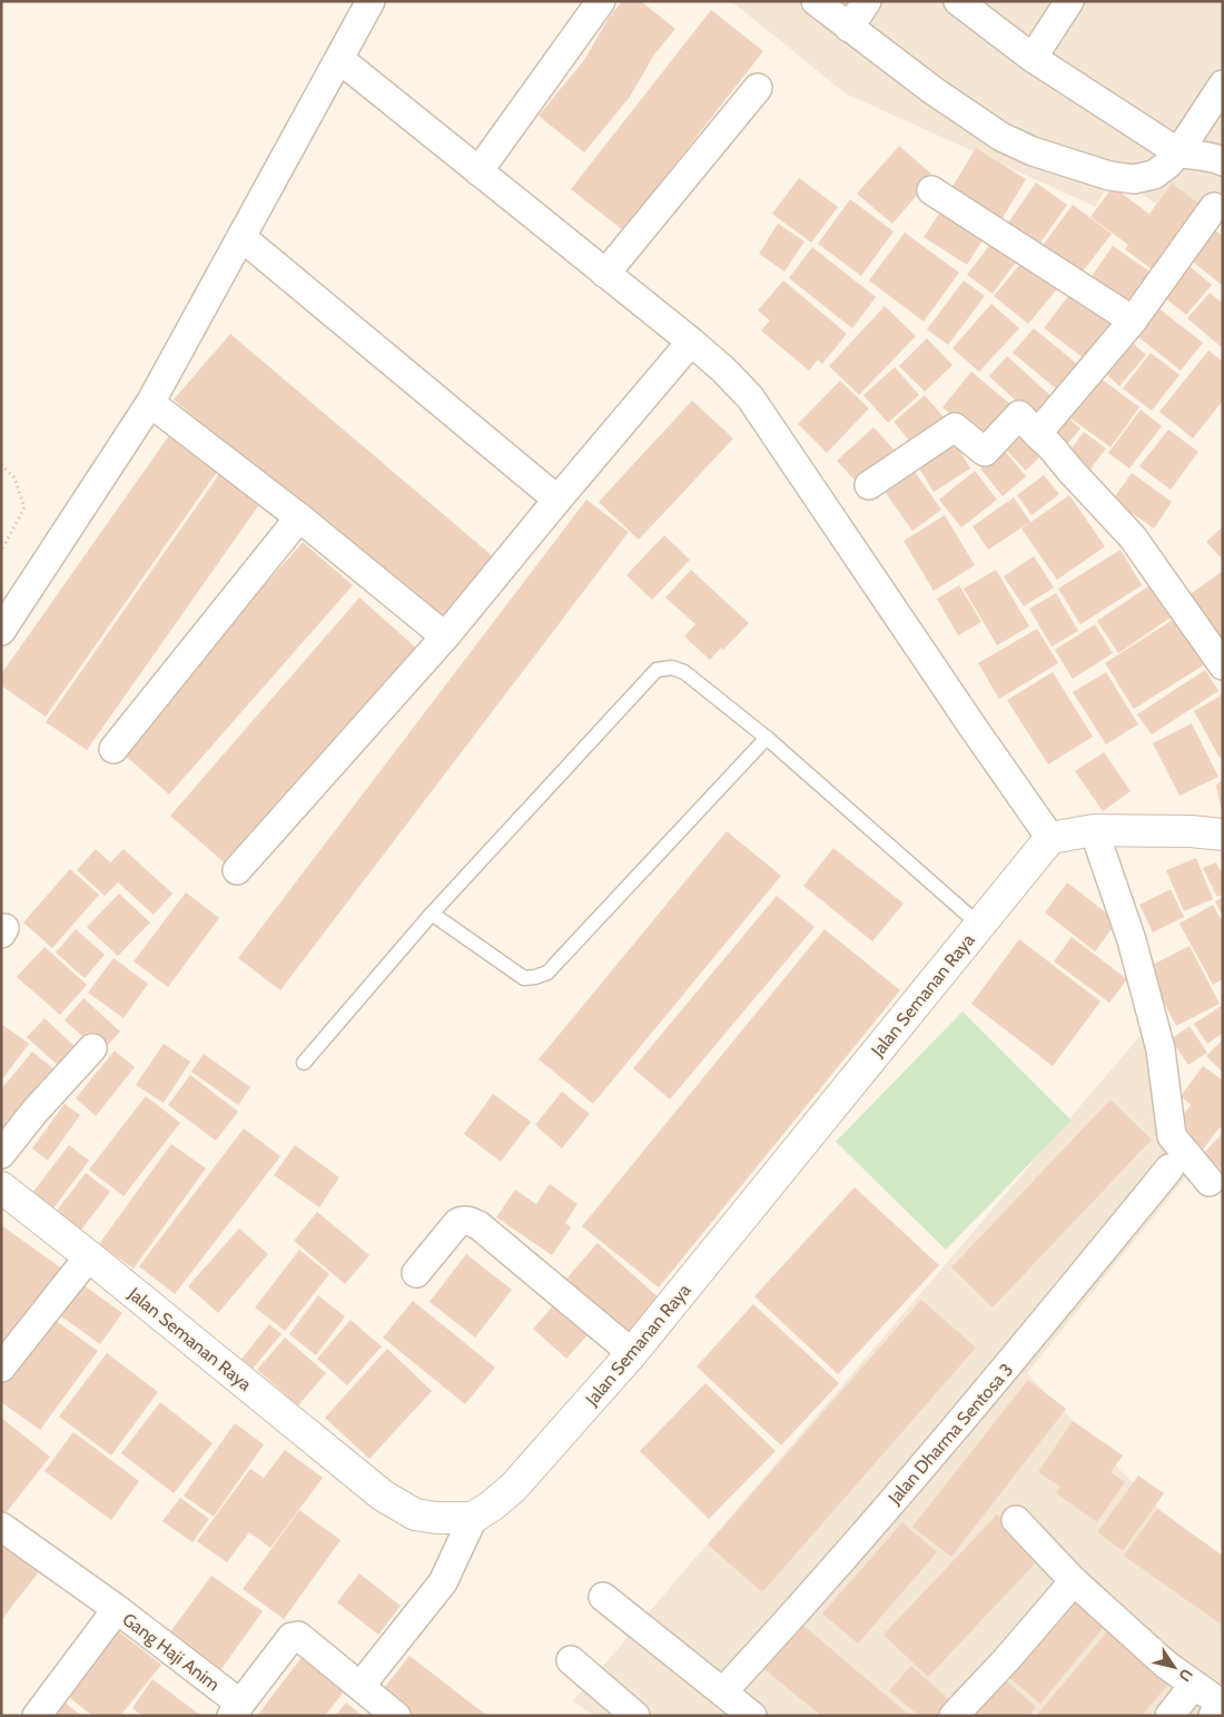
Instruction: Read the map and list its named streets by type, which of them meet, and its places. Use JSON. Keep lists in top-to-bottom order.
{
  "streets": {
    "street": ["Jalan Semanan Raya", "Jalan Dharma Sentosa 3", "Gang Haji Anim"]
  },
  "north": "bottom right"
}
